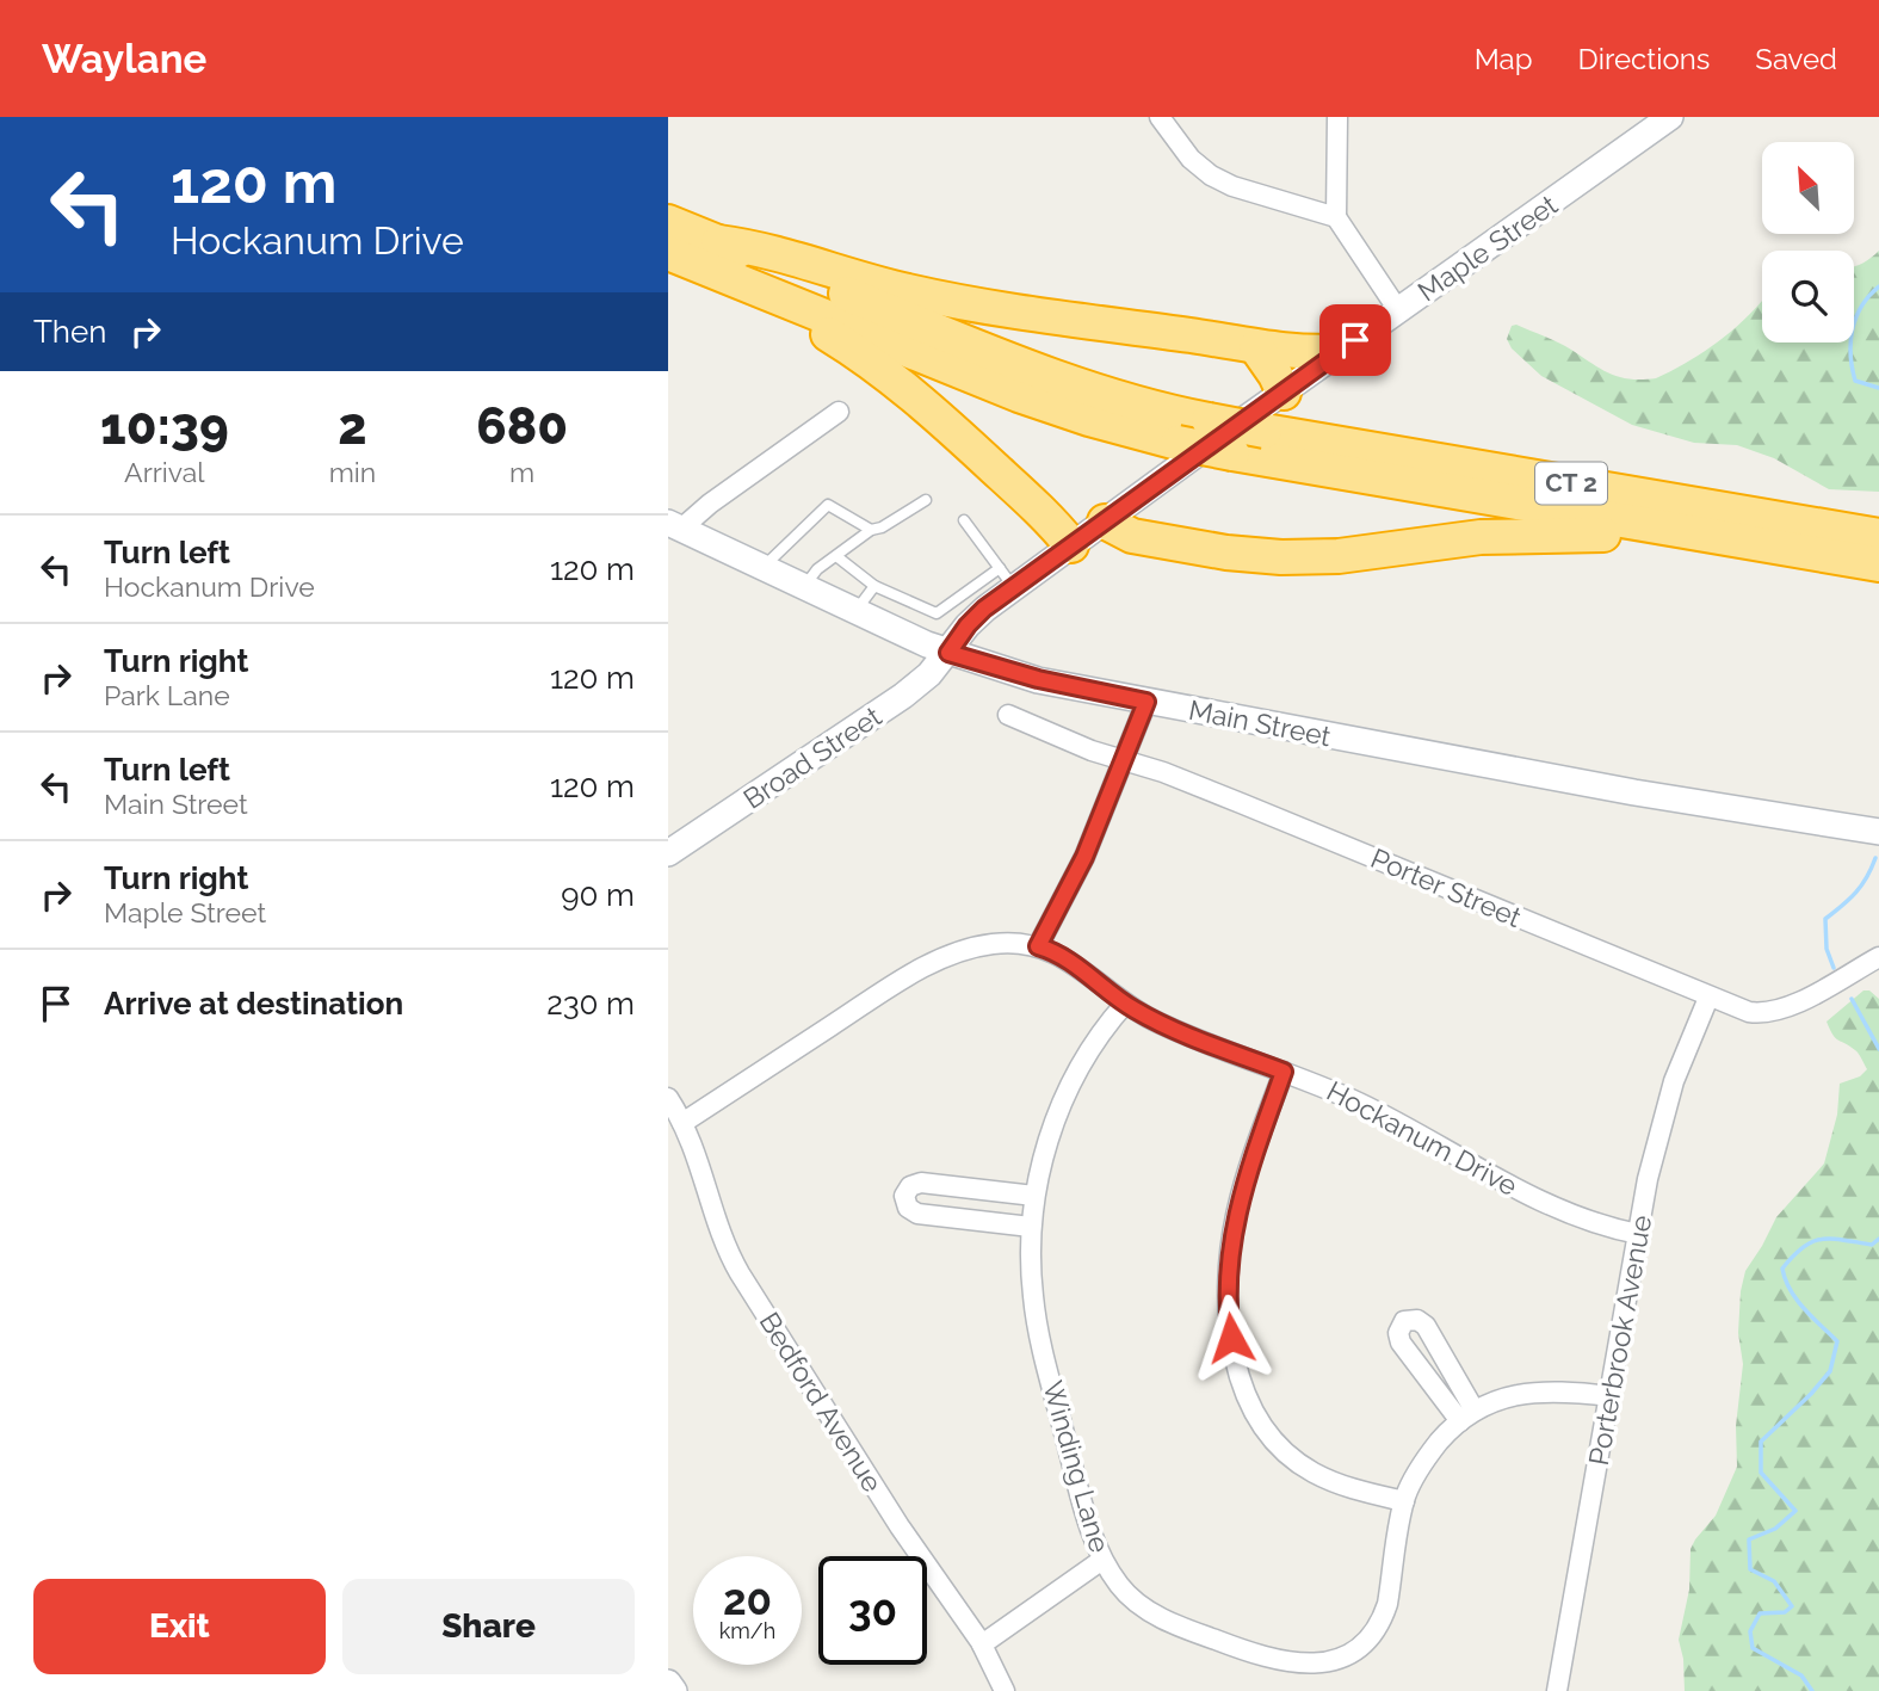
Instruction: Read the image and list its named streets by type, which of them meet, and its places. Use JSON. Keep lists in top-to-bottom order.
{
  "streets": {
    "highway": ["CT 2"],
    "main road": ["Maple Street", "Main Street", "Broad Street"],
    "street": [
      "Porter Street",
      "Hockanum Drive",
      "Porterbrook Avenue",
      "Bedford Avenue",
      "Winding Lane"
    ]
  },
  "crossings": [
    ["Maple Street", "Main Street"],
    ["Maple Street", "Broad Street"],
    ["Main Street", "Broad Street"],
    ["Porter Street", "Porterbrook Avenue"],
    ["Hockanum Drive", "Porterbrook Avenue"],
    ["Hockanum Drive", "Bedford Avenue"],
    ["Hockanum Drive", "Winding Lane"],
    ["Porterbrook Avenue", "Winding Lane"]
  ],
  "north": "top left",
  "page": {
    "header": "Waylane",
    "nav": ["Map", "Directions", "Saved"],
    "turn": ["120 m", "Hockanum Drive"],
    "then": "Then",
    "eta": [
      "10:39",
      "Arrival",
      "2",
      "min",
      "680",
      "m"
    ],
    "list": [
      {
        "name": "Turn left",
        "note": "Hockanum Drive",
        "value": "120 m"
      },
      {
        "name": "Turn right",
        "note": "Park Lane",
        "value": "120 m"
      },
      {
        "name": "Turn left",
        "note": "Main Street",
        "value": "120 m"
      },
      {
        "name": "Turn right",
        "note": "Maple Street",
        "value": "90 m"
      },
      {
        "name": "Arrive at destination",
        "value": "230 m"
      }
    ],
    "speed": "20 km/h",
    "limit": "30",
    "buttons": ["Exit", "Share"]
  }
}
